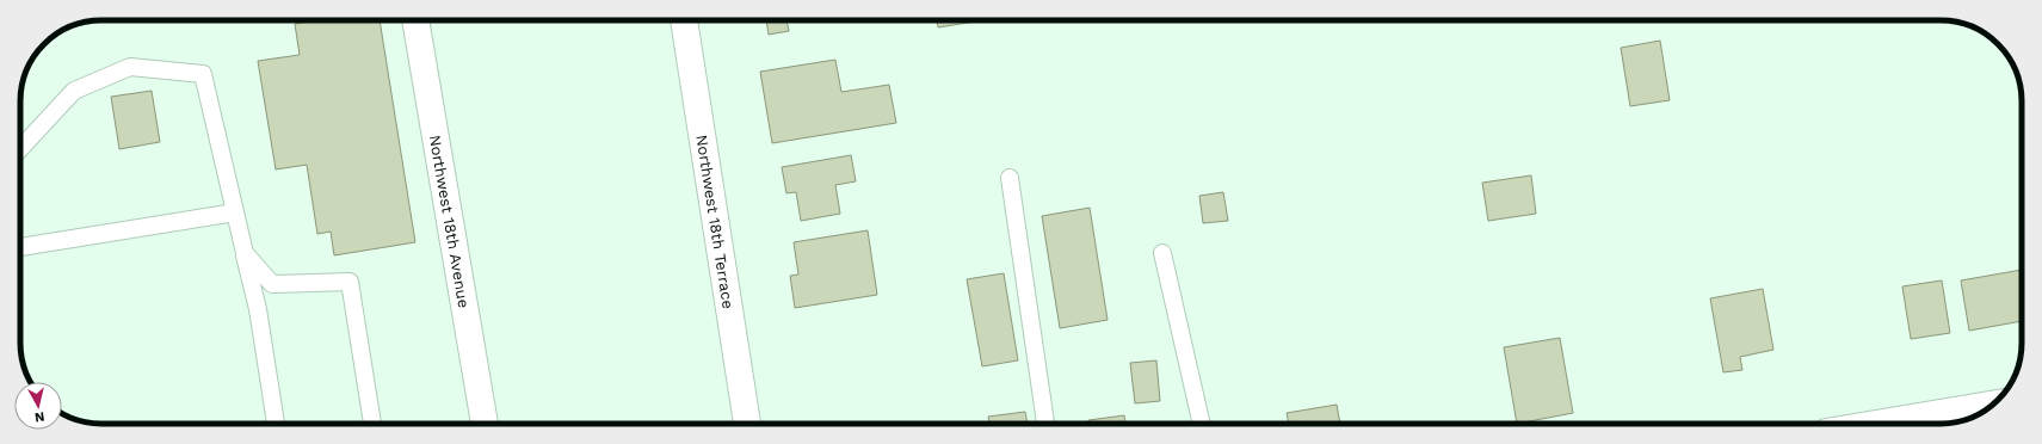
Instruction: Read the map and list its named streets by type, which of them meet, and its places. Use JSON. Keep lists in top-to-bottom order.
{
  "streets": {
    "street": ["Northwest 18th Avenue", "Northwest 18th Terrace"]
  },
  "north": "bottom"
}
